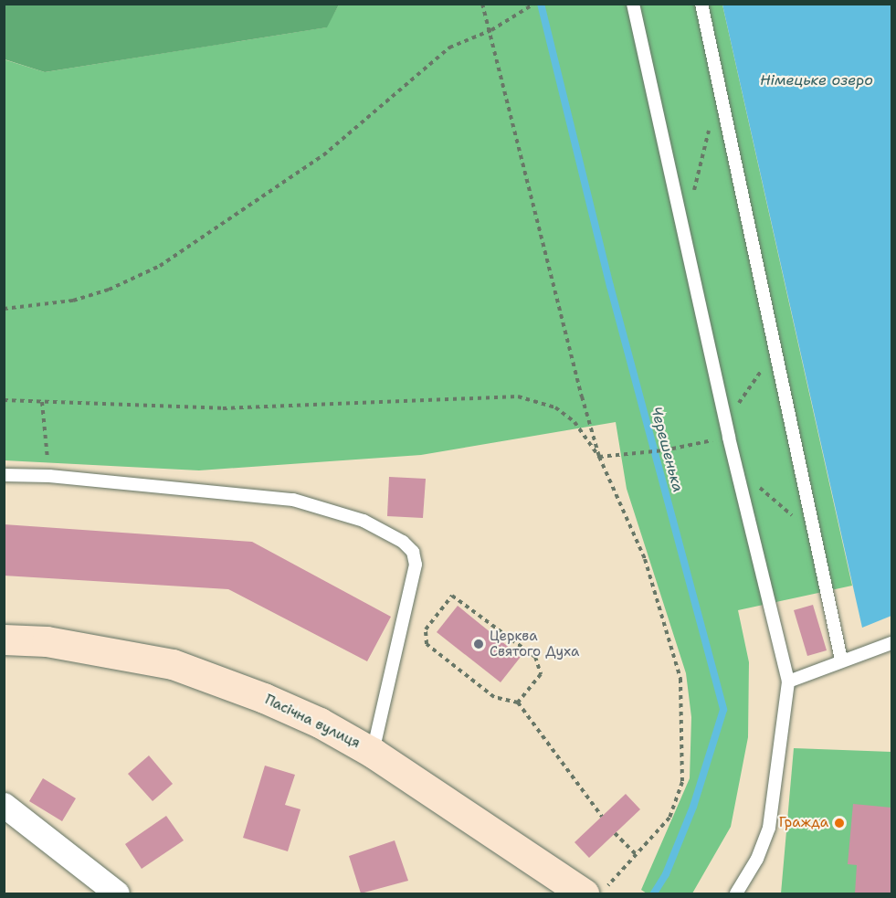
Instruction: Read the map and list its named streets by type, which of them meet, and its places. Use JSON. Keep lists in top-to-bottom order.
{
  "streets": {
    "street": ["Пасічна вулиця"]
  },
  "water": ["Німецьке озеро", "Черешенька"],
  "places": ["Церква Святого Духа", "Гражда"]
}
